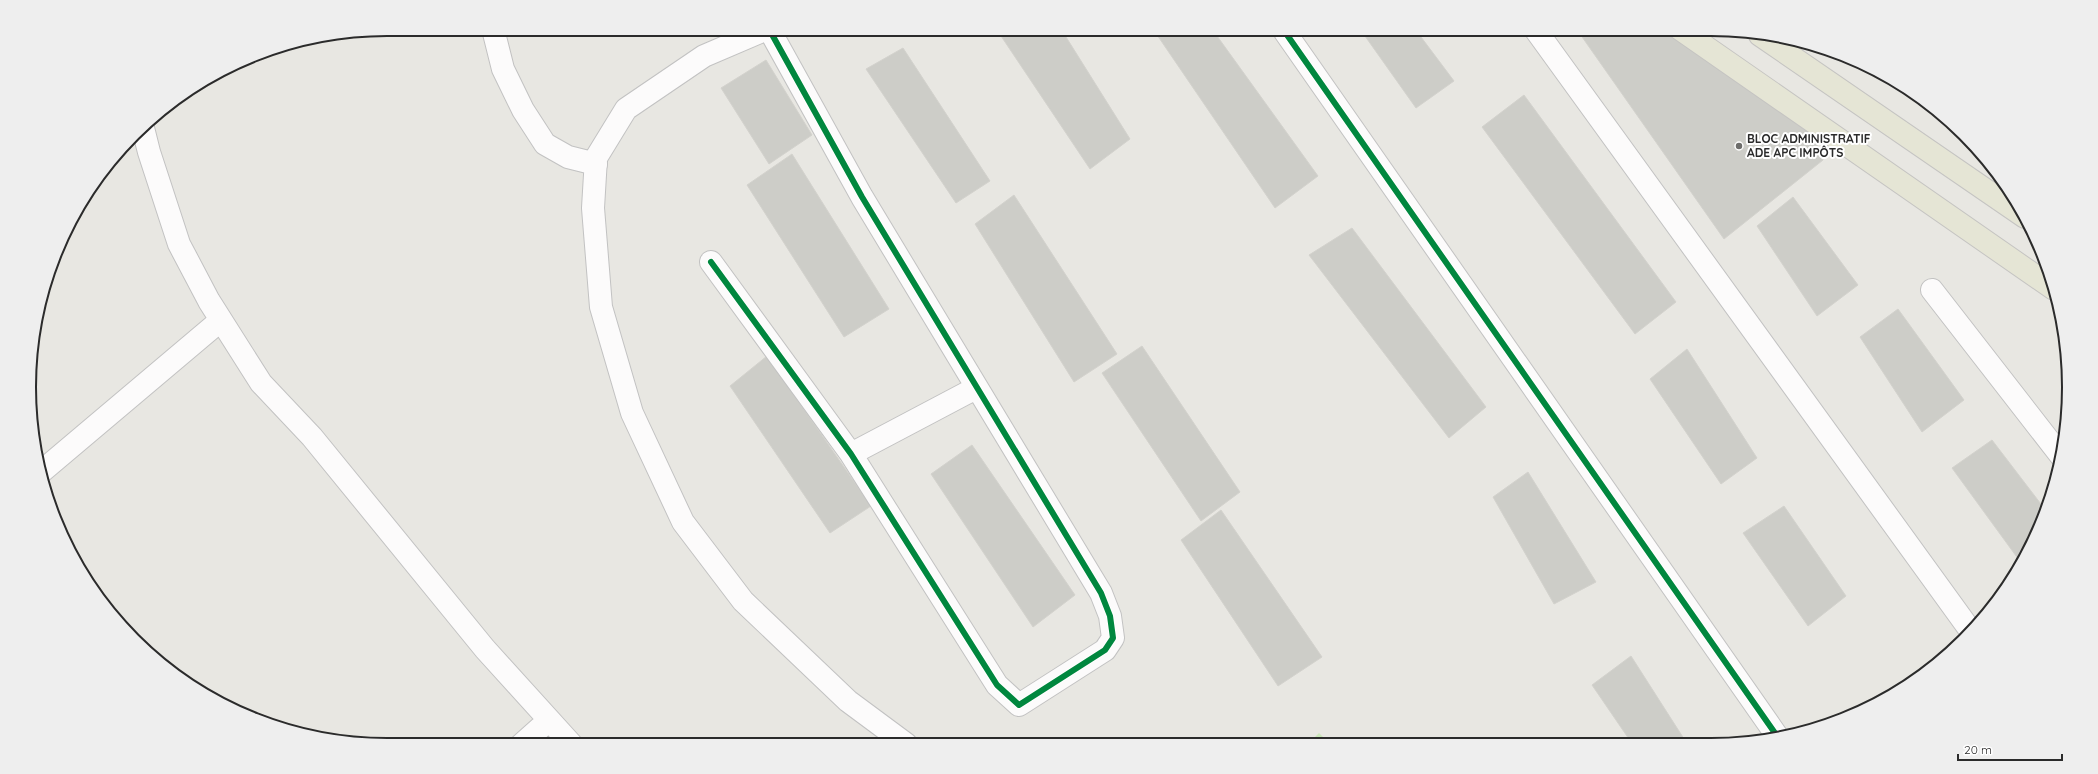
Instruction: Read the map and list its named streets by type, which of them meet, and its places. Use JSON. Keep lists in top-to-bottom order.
{
  "places": ["BLOC ADMINISTRATIF ADE APC IMPÔTS"],
  "scale_bar": "20 m"
}
